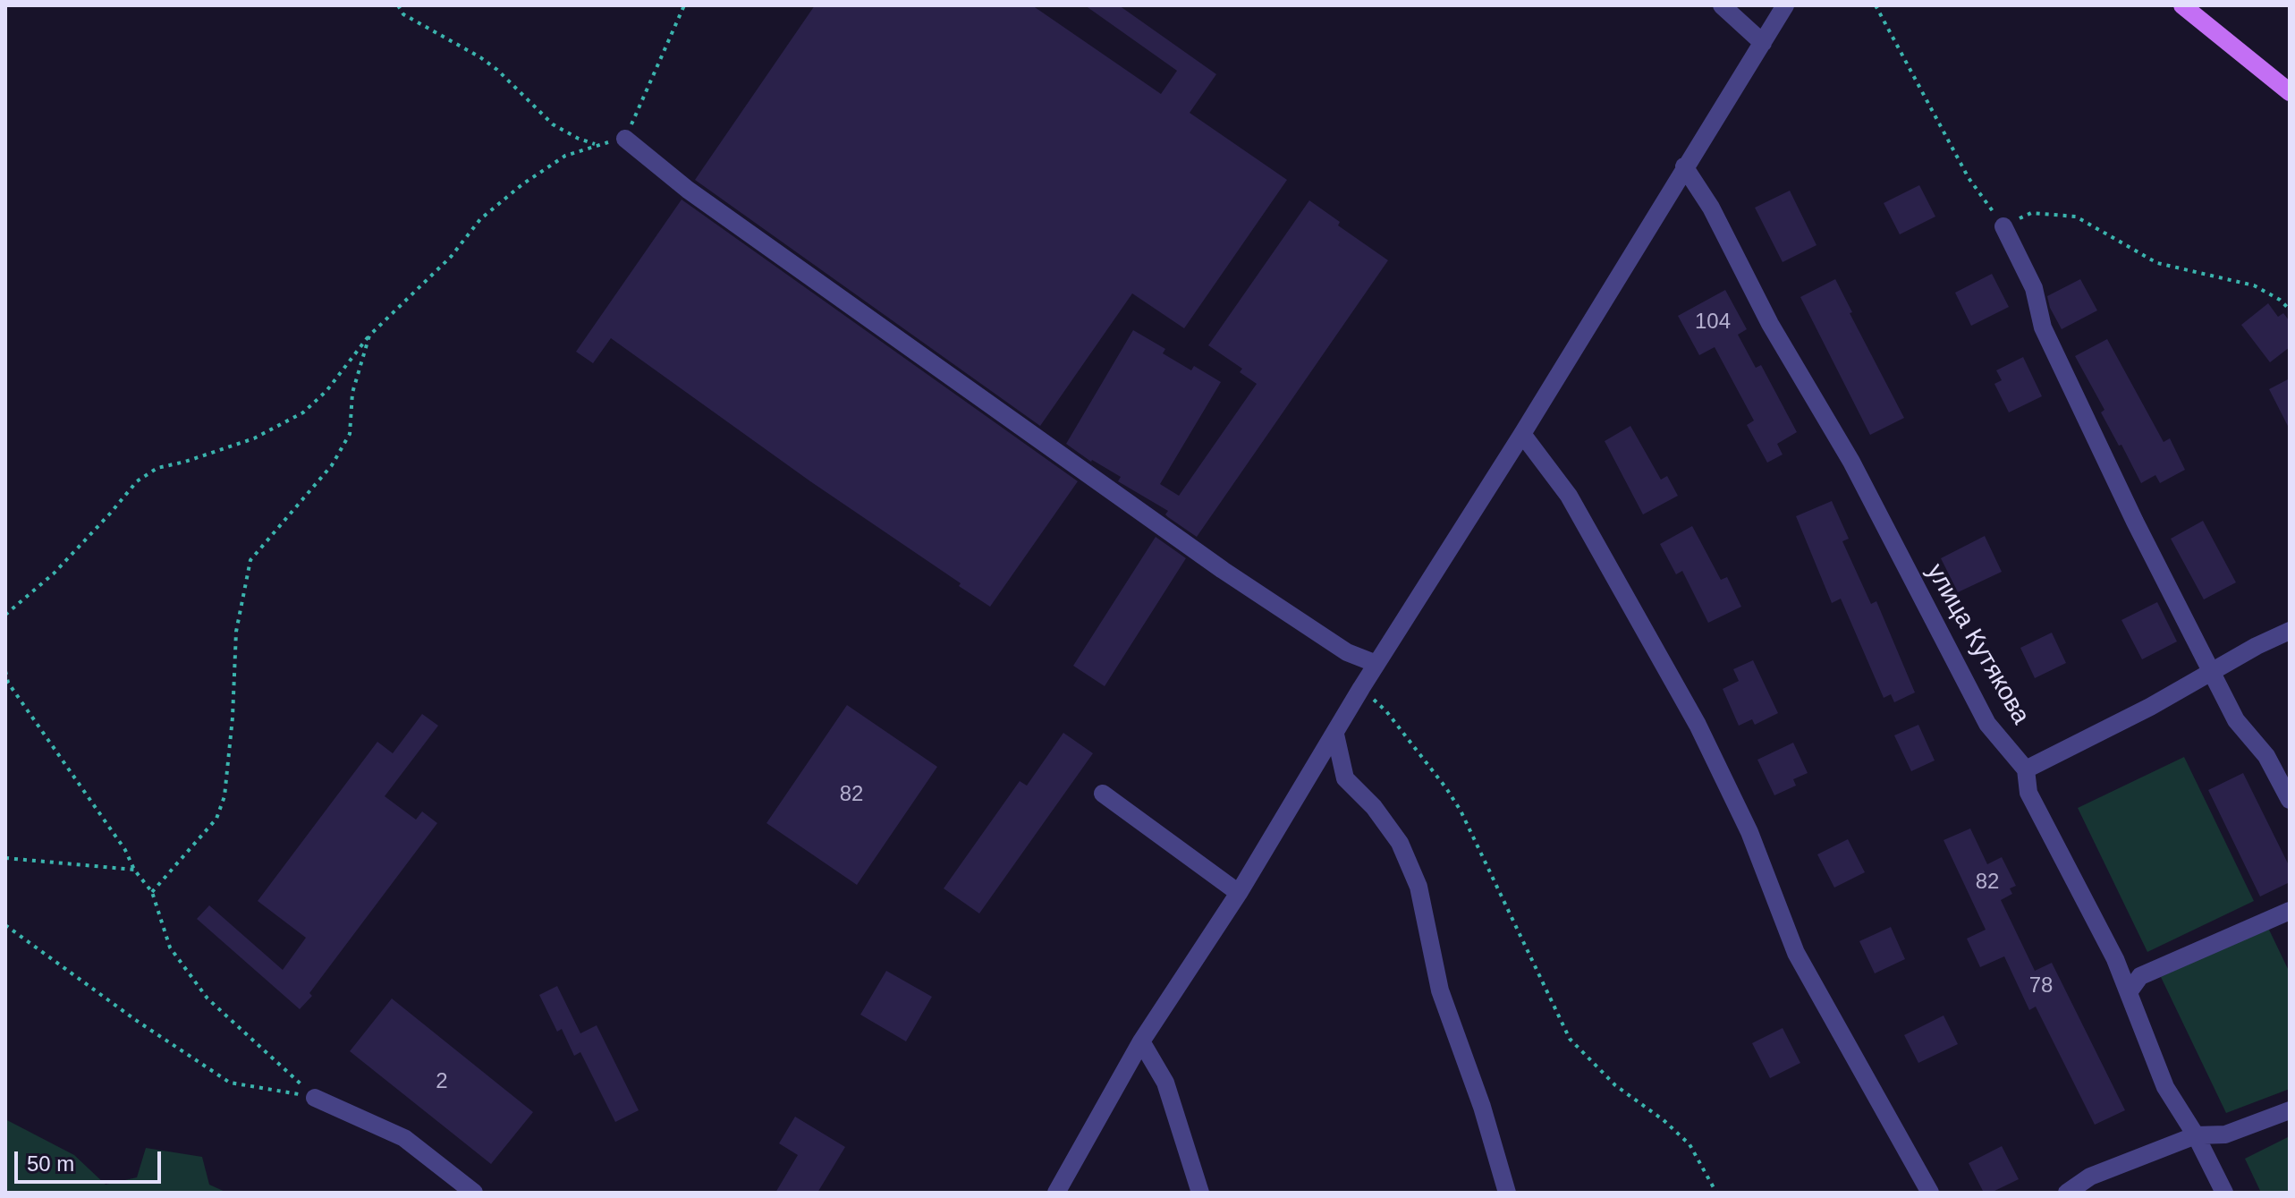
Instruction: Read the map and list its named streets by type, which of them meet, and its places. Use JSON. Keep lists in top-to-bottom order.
{
  "streets": {
    "street": ["улица Кутякова"]
  },
  "house_numbers": [
    "104",
    "82",
    "82",
    "78",
    "2"
  ],
  "scale_bar": "50 m"
}
